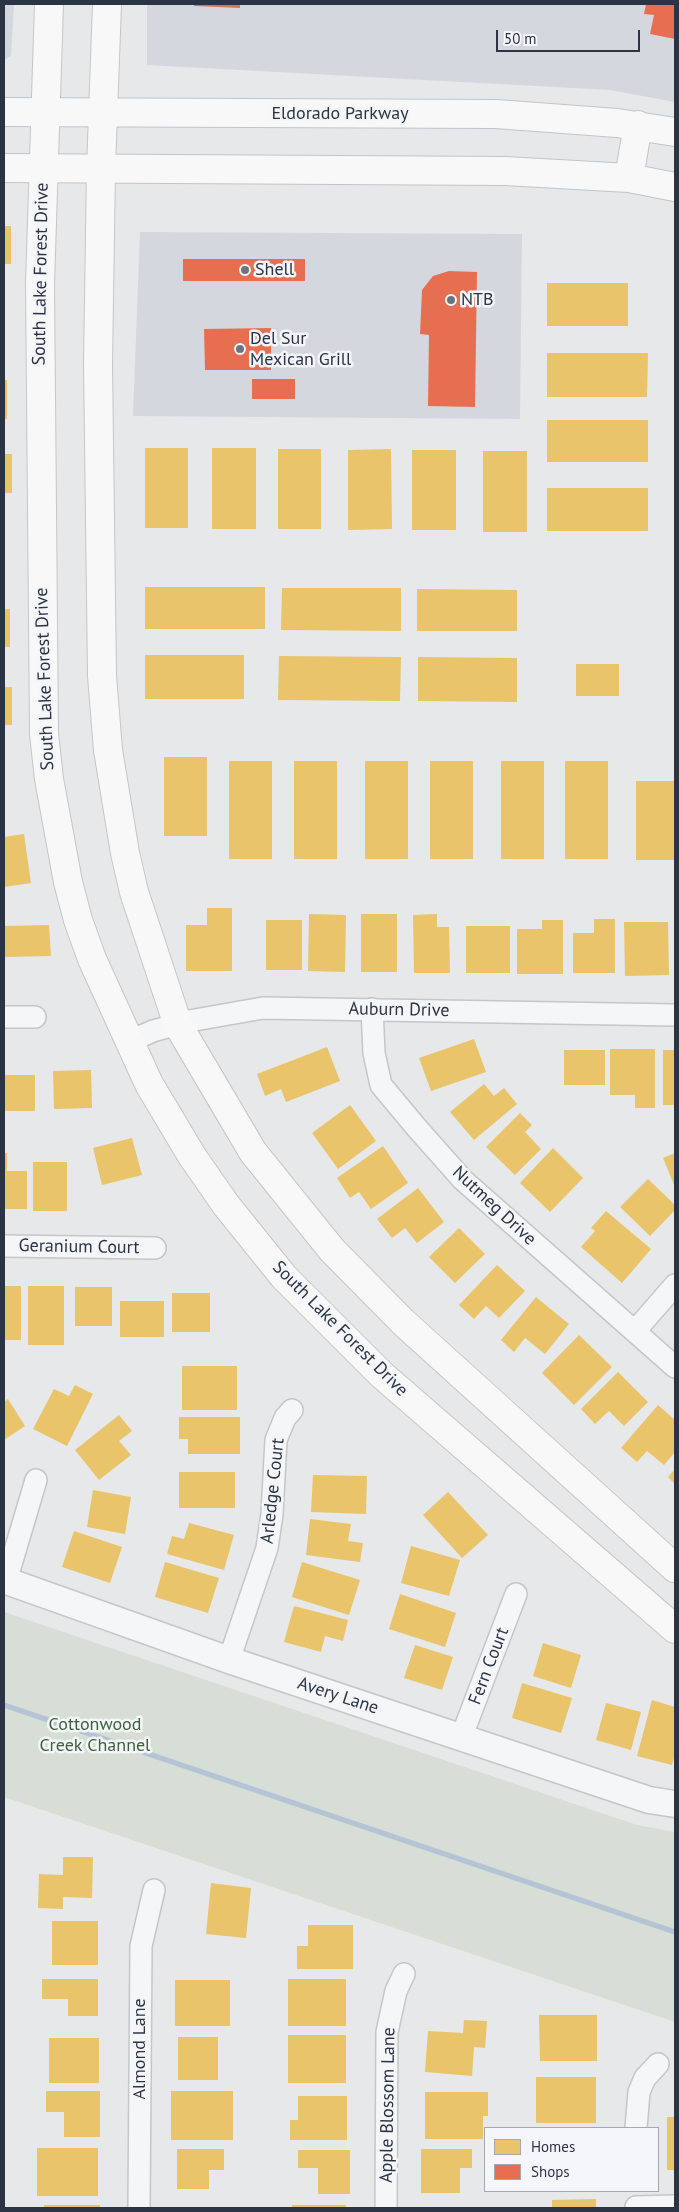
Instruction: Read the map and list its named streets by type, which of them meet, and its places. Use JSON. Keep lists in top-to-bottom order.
{
  "streets": {
    "main road": ["Eldorado Parkway", "South Lake Forest Drive"],
    "street": [
      "Auburn Drive",
      "Nutmeg Drive",
      "Geranium Court",
      "Arledge Court",
      "Fern Court",
      "Avery Lane",
      "Almond Lane",
      "Apple Blossom Lane"
    ]
  },
  "crossings": [
    ["Eldorado Parkway", "South Lake Forest Drive"],
    ["South Lake Forest Drive", "Auburn Drive"],
    ["Auburn Drive", "Nutmeg Drive"],
    ["Arledge Court", "Avery Lane"],
    ["Fern Court", "Avery Lane"]
  ],
  "parks": ["Cottonwood Creek Channel"],
  "places": ["Shell", "NTB", "Del Sur Mexican Grill"],
  "legend": ["Homes", "Shops"],
  "scale_bar": "50 m"
}
